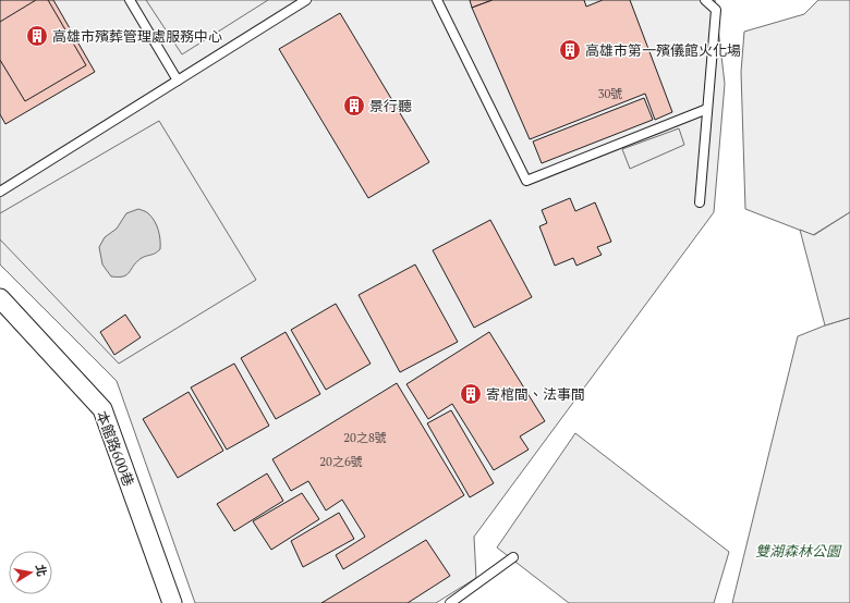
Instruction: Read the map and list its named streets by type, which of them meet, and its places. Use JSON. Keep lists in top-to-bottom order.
{
  "streets": {
    "street": ["本館路600巷"]
  },
  "parks": ["雙湖森林公園"],
  "places": {
    "building": [
      "高雄市殯葬管理處服務中心",
      "高雄市第一殯儀館火化場",
      "景行聽",
      "寄棺間、法事間"
    ]
  },
  "house_numbers": ["30號", "20之8號", "20之6號"],
  "north": "right"
}
